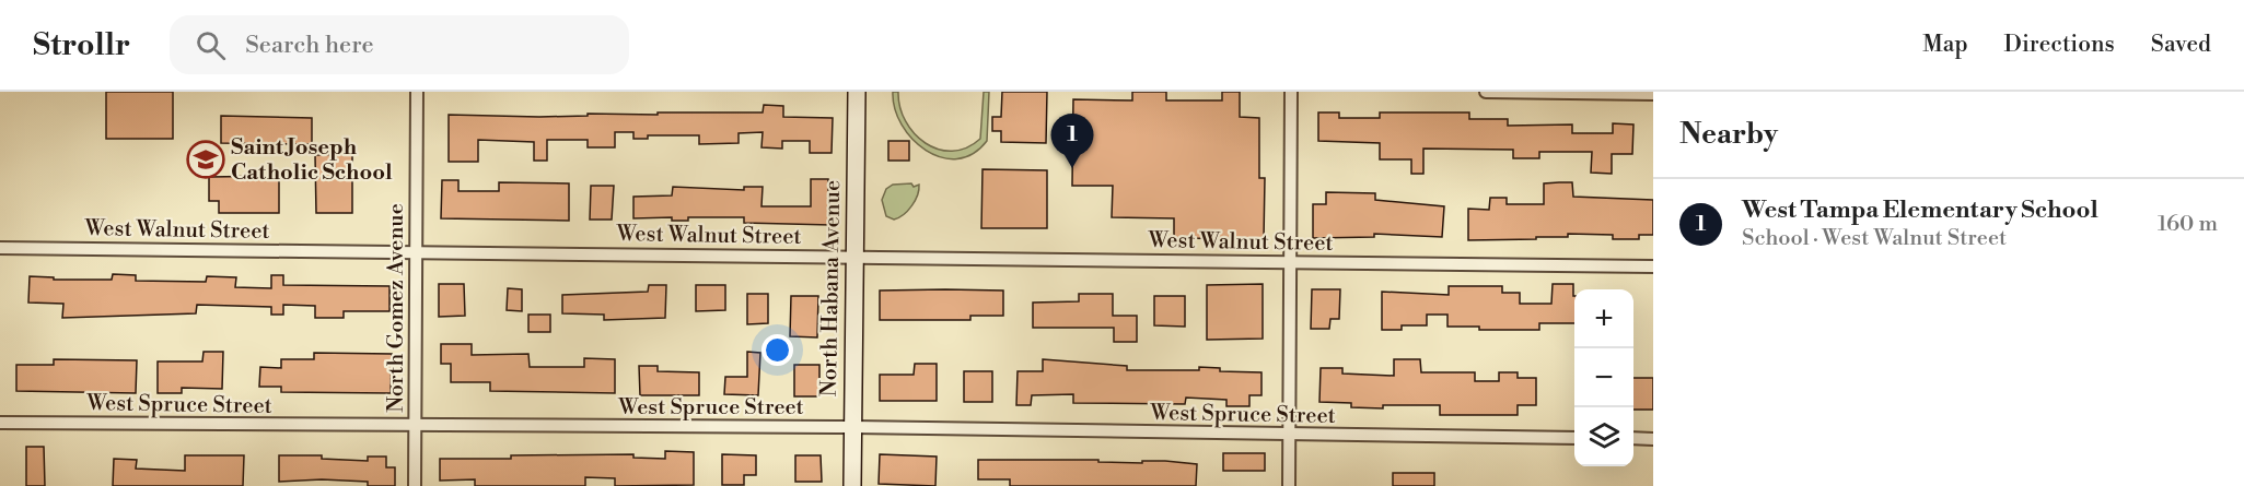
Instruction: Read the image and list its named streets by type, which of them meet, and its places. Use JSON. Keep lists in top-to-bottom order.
{
  "streets": {
    "street": [
      "West Walnut Street",
      "North Habana Avenue",
      "North Gomez Avenue",
      "West Spruce Street"
    ]
  },
  "crossings": [
    ["West Walnut Street", "North Habana Avenue"],
    ["West Walnut Street", "North Gomez Avenue"],
    ["North Habana Avenue", "West Spruce Street"],
    ["North Gomez Avenue", "West Spruce Street"]
  ],
  "places": {
    "school or university": ["Saint Joseph Catholic School"]
  },
  "page": {
    "header": "Strollr",
    "search": "Search here",
    "nav": ["Map", "Directions", "Saved"],
    "heading": "Nearby",
    "pins": "1",
    "list": [
      {
        "mark": "1",
        "name": "West Tampa Elementary School",
        "note": "School · West Walnut Street",
        "value": "160 m"
      }
    ],
    "map_buttons": ["+", "−"]
  }
}
